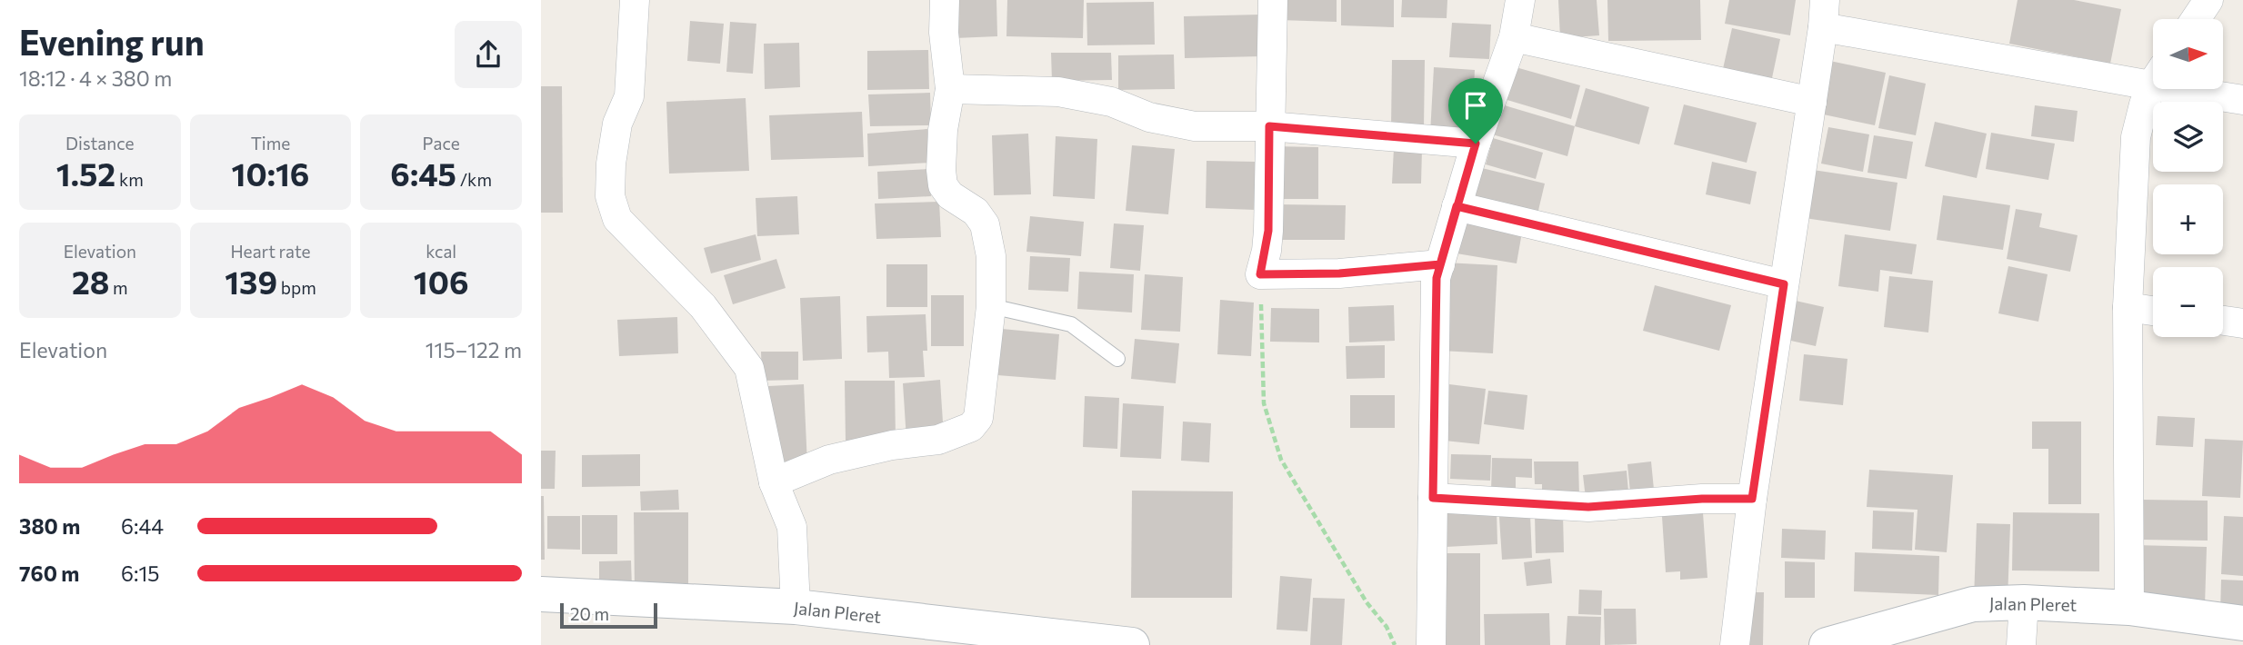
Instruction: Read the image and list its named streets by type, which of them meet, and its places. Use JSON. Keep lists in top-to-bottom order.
{
  "streets": {
    "main road": ["Jalan Pleret"]
  },
  "scale_bar": "20 m",
  "north": "right",
  "page": {
    "heading": ["Evening run", "18:12 · 4 × 380 m"],
    "map_buttons": ["+", "−"],
    "stats": [
      ["Distance", "1.52 km"],
      ["Time", "10:16"],
      ["Pace", "6:45 /km"],
      ["Elevation", "28 m"],
      ["Heart rate", "139 bpm"],
      ["kcal", "106"]
    ],
    "chart": ["Elevation", "115–122 m"],
    "list": [
      {
        "name": "380 m",
        "note": "6:44"
      },
      {
        "name": "760 m",
        "note": "6:15"
      }
    ],
    "scale": "20 m"
  }
}
